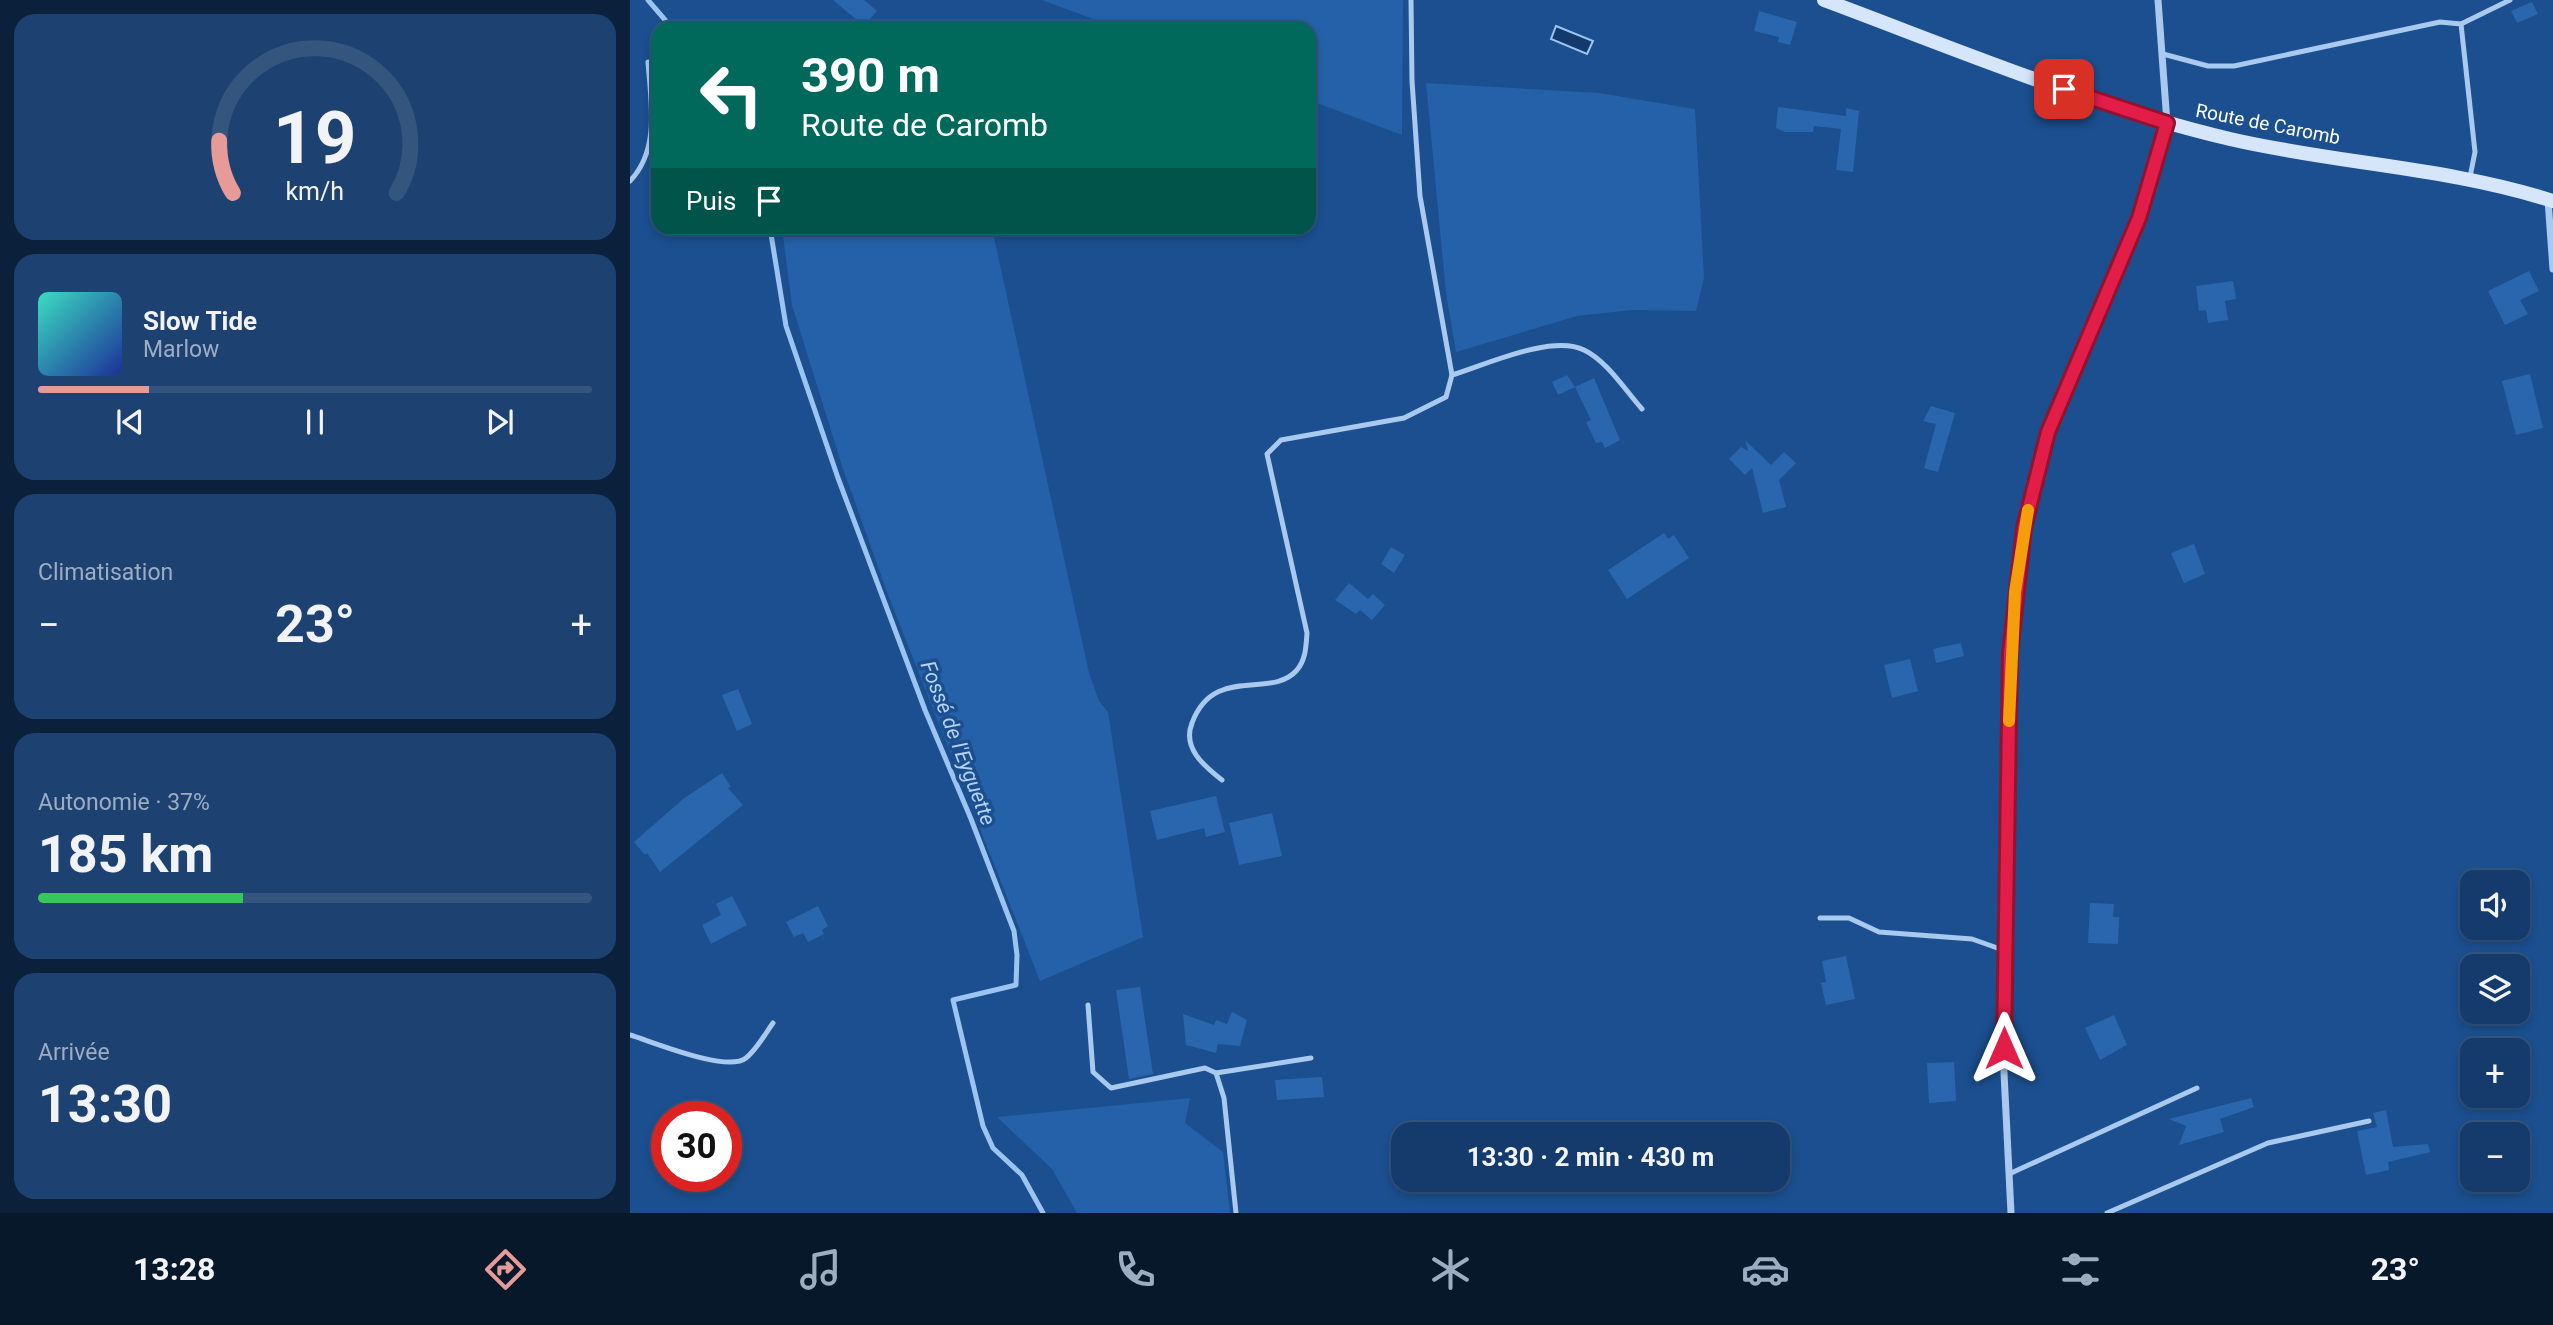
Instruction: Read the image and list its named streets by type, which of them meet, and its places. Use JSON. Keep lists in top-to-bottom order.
{
  "streets": {
    "main road": ["Route de Caromb"]
  },
  "water": ["Fossé de l'Eyguette"],
  "page": {
    "turn": ["390 m", "Route de Caromb"],
    "then": "Puis",
    "song": ["Slow Tide", "Marlow"],
    "tile": [
      "Climatisation",
      ["Autonomie · 37%", "185 km"],
      ["Arrivée", "13:30"]
    ],
    "heat": ["−", "23°", "+"],
    "map_buttons": ["+", "−"],
    "limit": "30",
    "trip": "13:30 · 2 min · 430 m",
    "tabs": ["13:28", "23°"],
    "gauge": ["19", "km/h"]
  }
}
